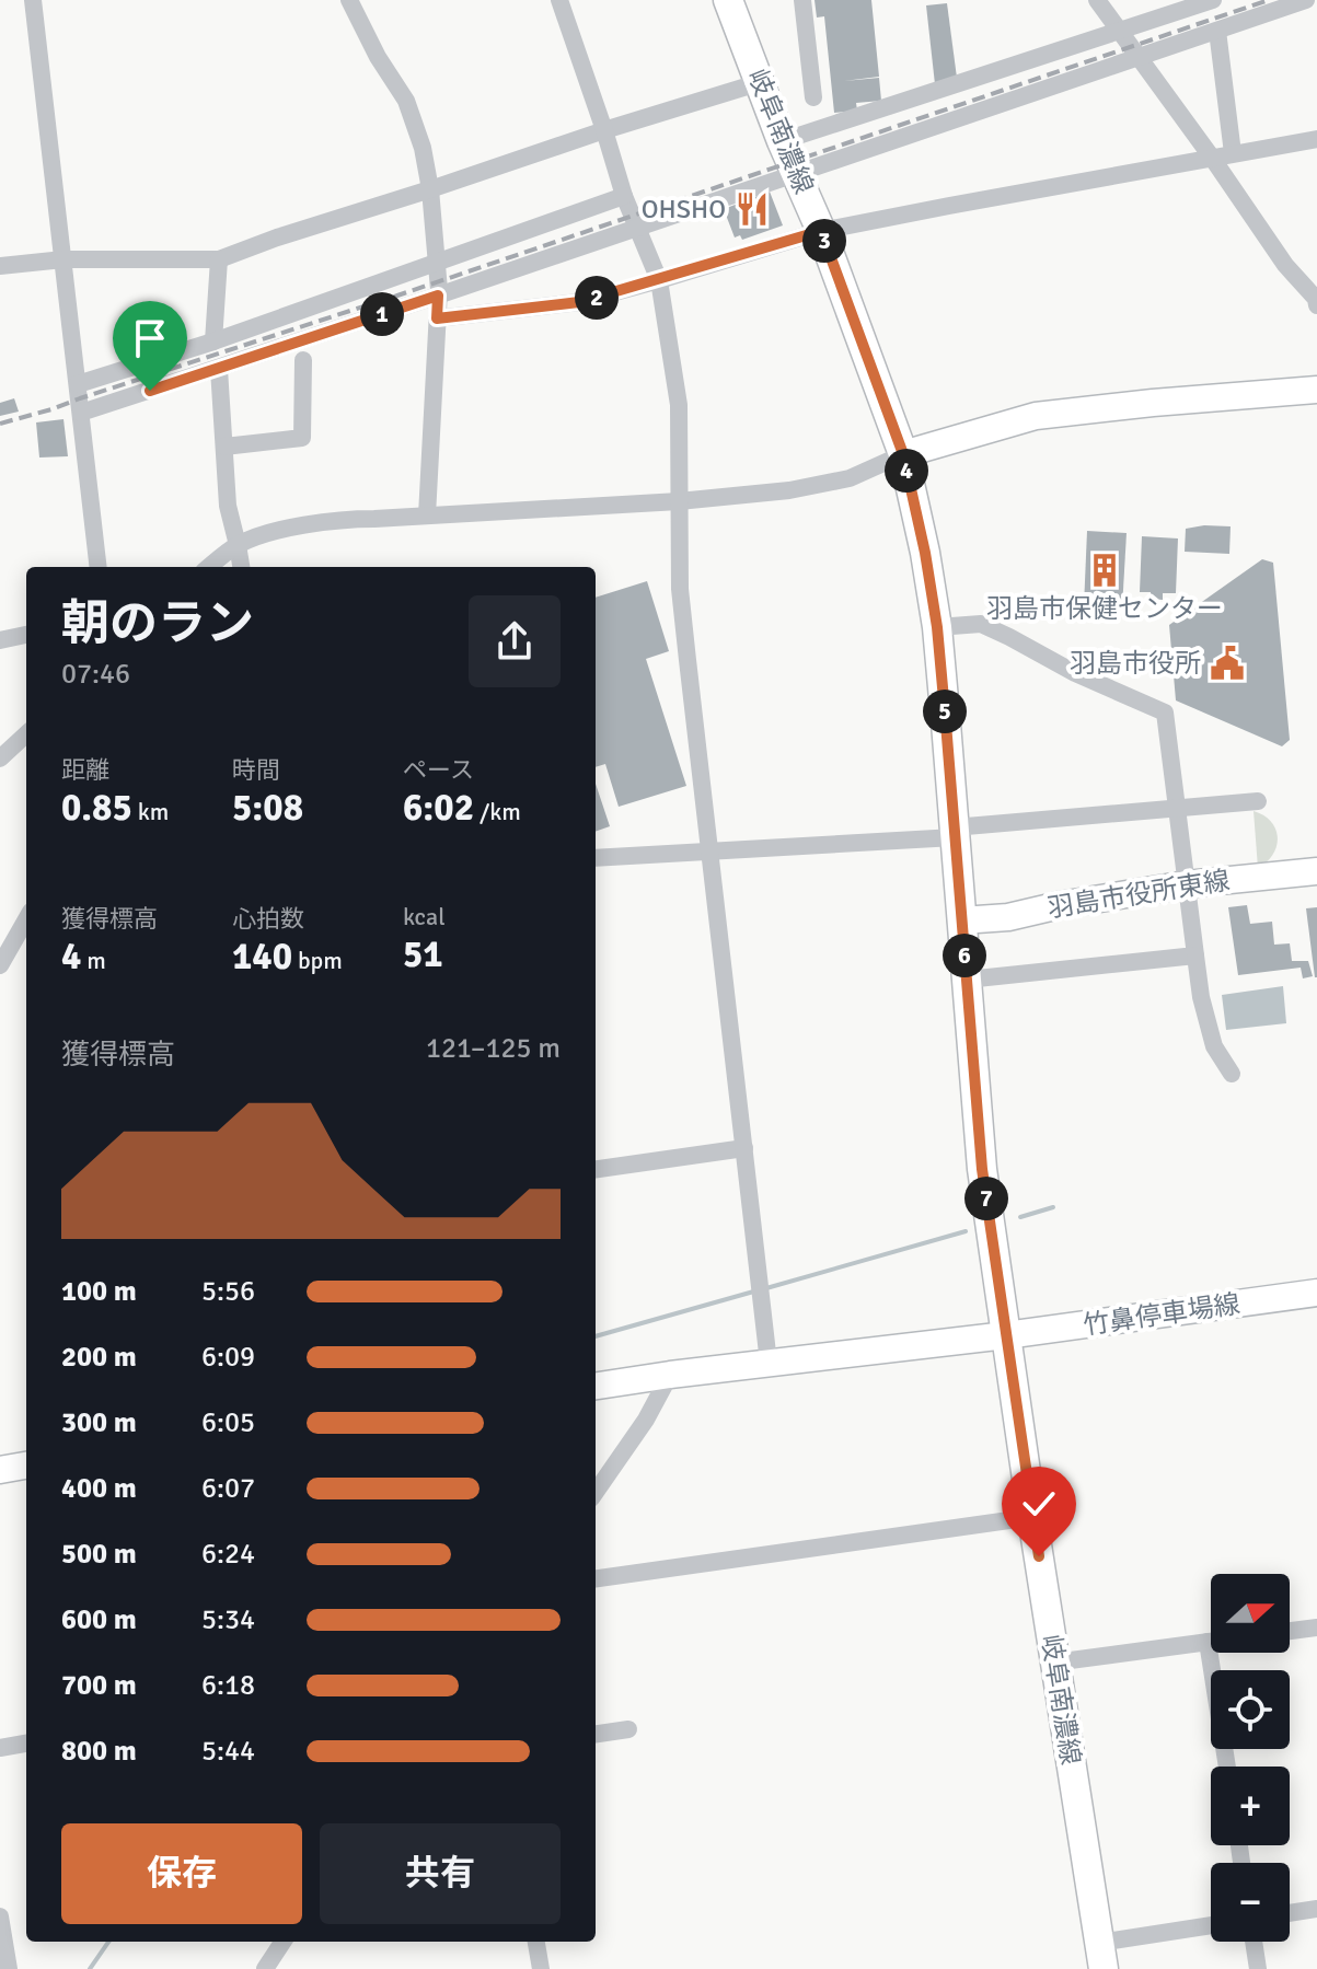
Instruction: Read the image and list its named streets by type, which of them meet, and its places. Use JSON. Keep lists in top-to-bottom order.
{
  "streets": {
    "main road": ["岐阜南濃線"],
    "street": ["羽島市役所東線", "竹鼻停車場線"]
  },
  "crossings": [
    ["岐阜南濃線", "羽島市役所東線"],
    ["岐阜南濃線", "竹鼻停車場線"]
  ],
  "places": {
    "restaurant": ["OHSHO"],
    "building": ["羽島市保健センター"],
    "public building": ["羽島市役所"]
  },
  "north": "right",
  "page": {
    "pins": [
      "3",
      "2",
      "1",
      "4",
      "5",
      "6",
      "7"
    ],
    "heading": ["朝のラン", "07:46"],
    "stats": [
      ["距離", "0.85 km"],
      ["時間", "5:08"],
      ["ペース", "6:02 /km"],
      ["獲得標高", "4 m"],
      ["心拍数", "140 bpm"],
      ["kcal", "51"]
    ],
    "chart": ["獲得標高", "121–125 m"],
    "list": [
      {
        "name": "100 m",
        "note": "5:56"
      },
      {
        "name": "200 m",
        "note": "6:09"
      },
      {
        "name": "300 m",
        "note": "6:05"
      },
      {
        "name": "400 m",
        "note": "6:07"
      },
      {
        "name": "500 m",
        "note": "6:24"
      },
      {
        "name": "600 m",
        "note": "5:34"
      },
      {
        "name": "700 m",
        "note": "6:18"
      },
      {
        "name": "800 m",
        "note": "5:44"
      }
    ],
    "map_buttons": ["+", "−"],
    "buttons": ["保存", "共有"]
  }
}
